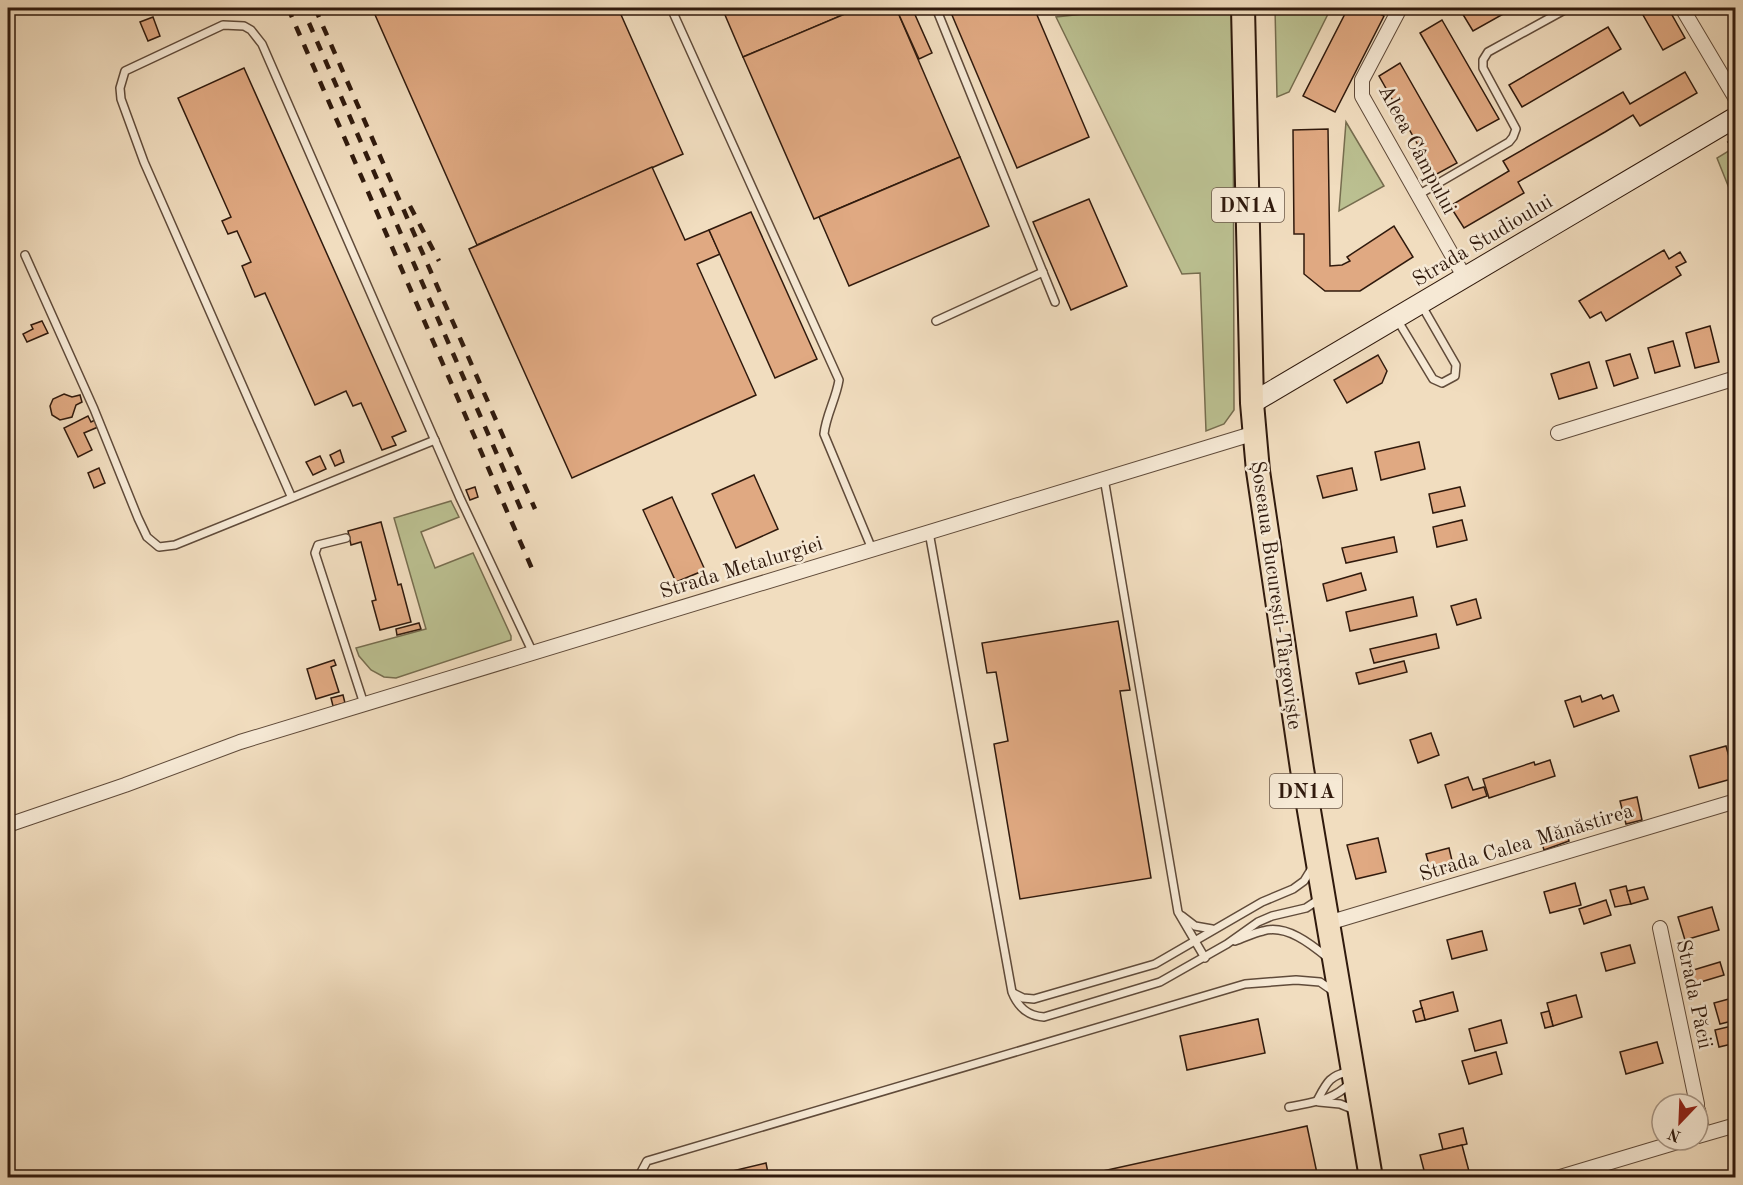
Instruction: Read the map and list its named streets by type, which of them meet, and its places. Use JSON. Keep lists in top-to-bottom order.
{
  "streets": {
    "main road": ["DN1A", "Șoseaua București-Târgoviște"],
    "street": [
      "Aleea Câmpului",
      "Strada Studioului",
      "Strada Metalurgiei",
      "Strada Calea Mănăstirea",
      "Strada Păcii"
    ]
  },
  "crossings": [
    ["Aleea Câmpului", "Strada Studioului"],
    ["Strada Studioului", "Șoseaua București-Târgoviște"],
    ["Strada Metalurgiei", "Șoseaua București-Târgoviște"],
    ["Șoseaua București-Târgoviște", "Strada Calea Mănăstirea"]
  ],
  "north": "bottom left"
}
